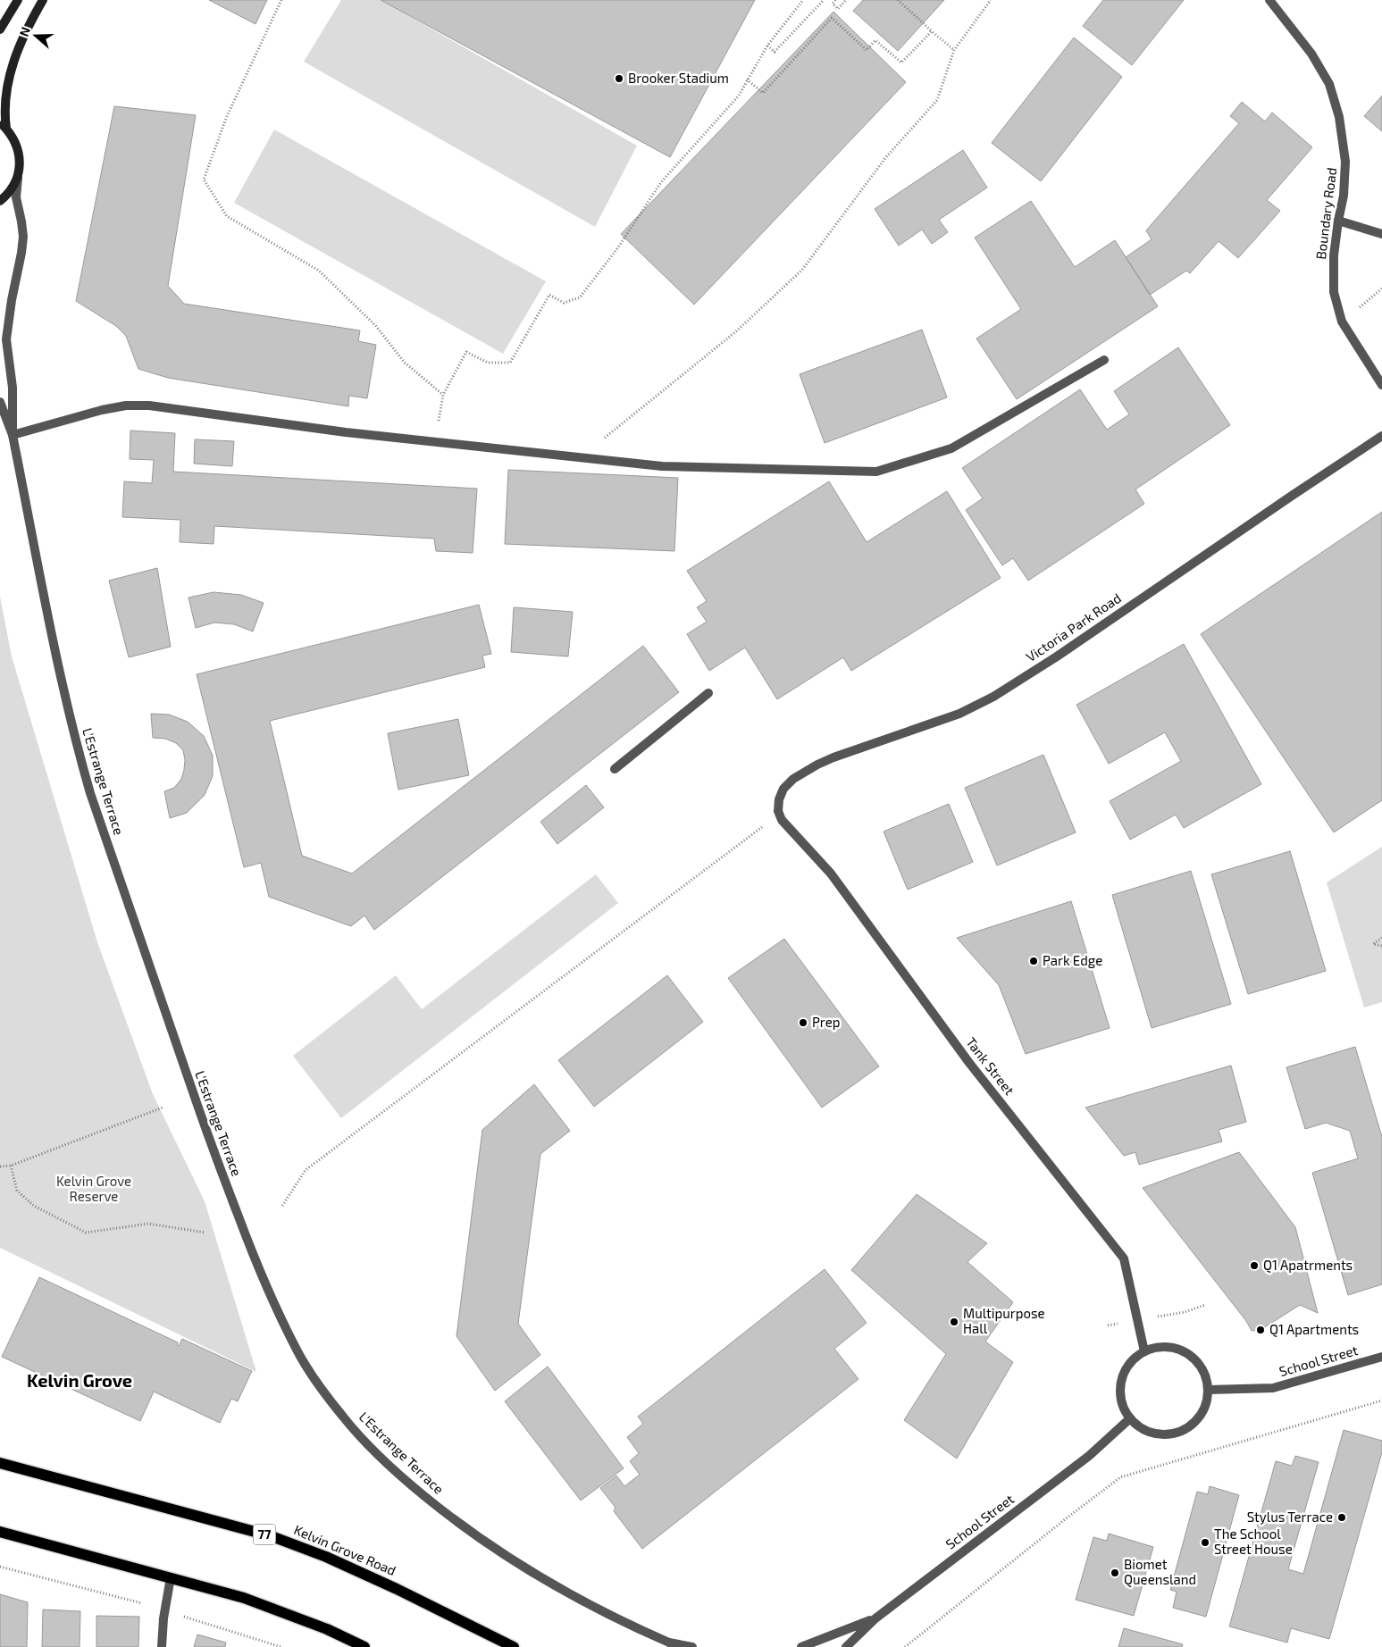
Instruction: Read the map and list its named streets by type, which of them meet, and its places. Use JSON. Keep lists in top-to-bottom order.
{
  "streets": {
    "main road": ["77", "Kelvin Grove Road"],
    "street": [
      "Boundary Road",
      "Victoria Park Road",
      "L'Estrange Terrace",
      "Tank Street",
      "School Street"
    ]
  },
  "crossings": [
    ["Victoria Park Road", "Tank Street"],
    ["Tank Street", "School Street"]
  ],
  "districts": ["Kelvin Grove"],
  "parks": ["Kelvin Grove Reserve"],
  "places": [
    "Brooker Stadium",
    "Park Edge",
    "Prep",
    "Q1 Apatrments",
    "Multipurpose Hall",
    "Q1 Apartments",
    "Stylus Terrace",
    "The School Street House",
    "Biomet Queensland"
  ],
  "north": "left"
}
